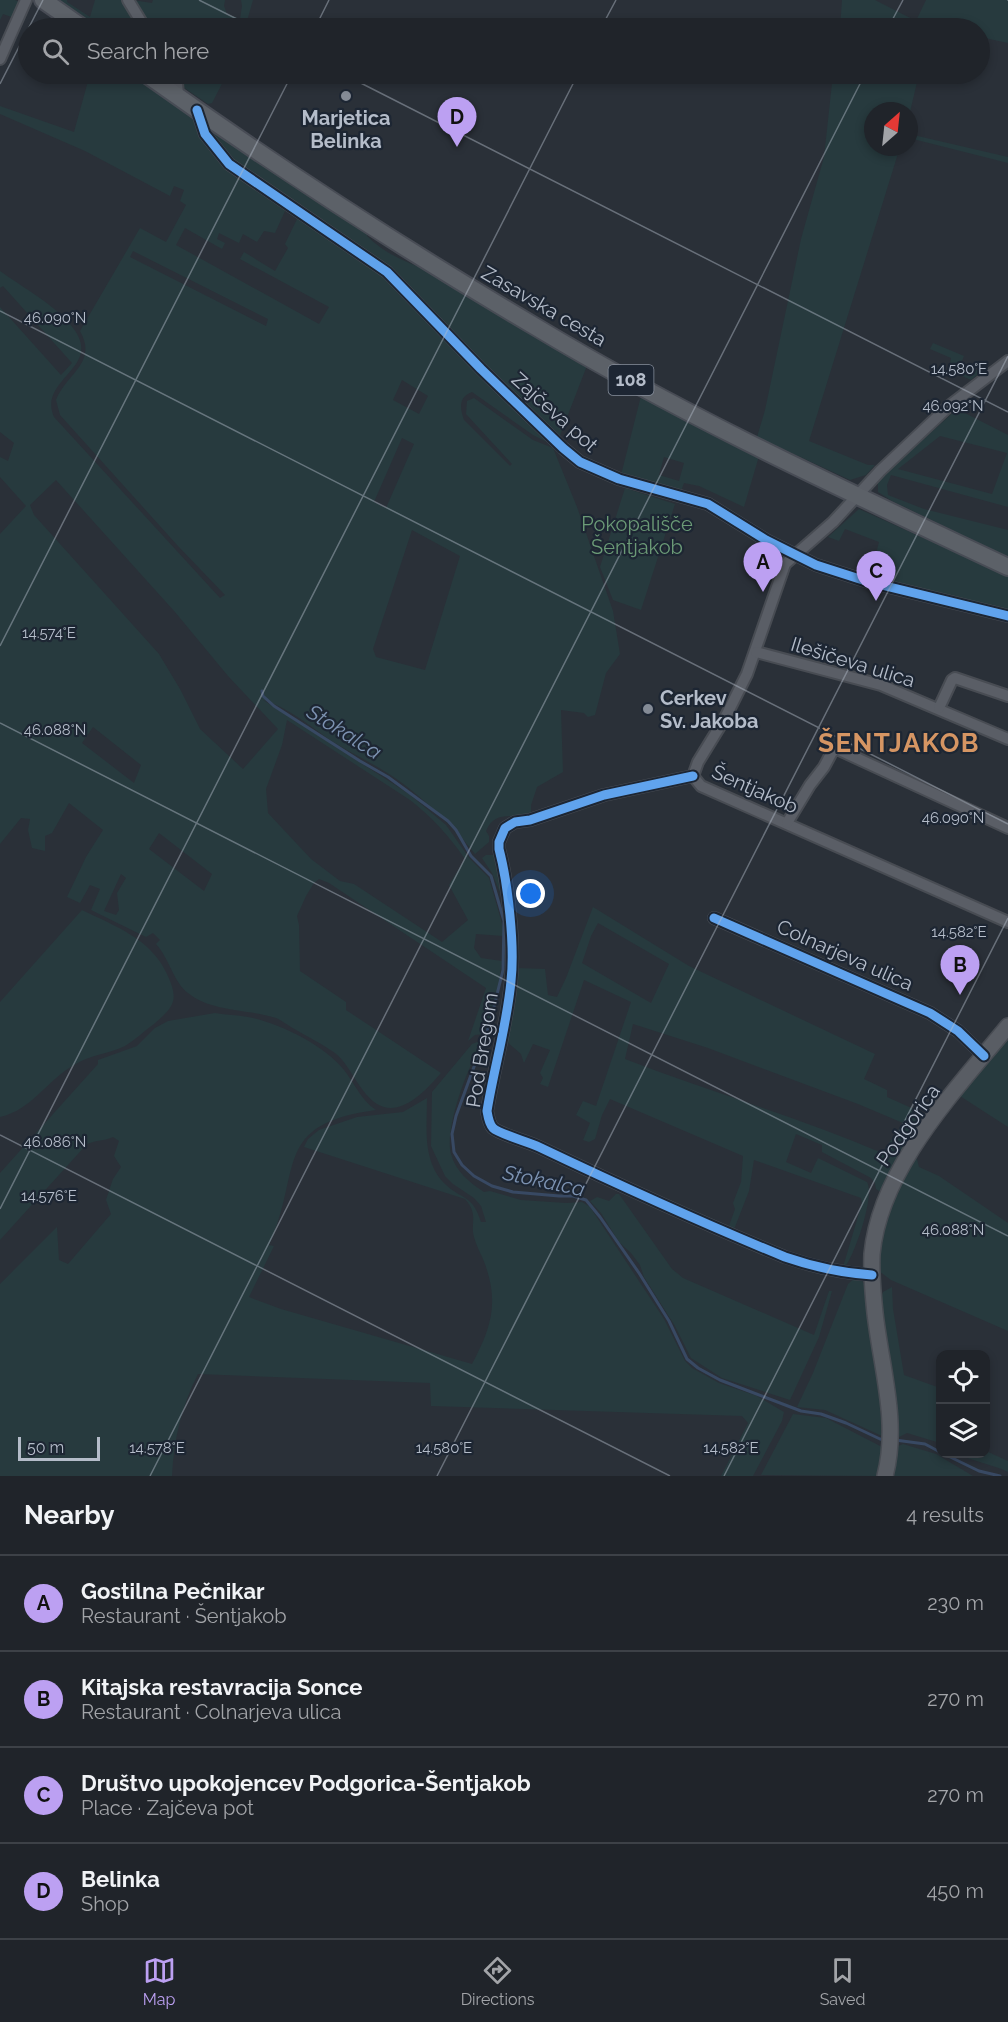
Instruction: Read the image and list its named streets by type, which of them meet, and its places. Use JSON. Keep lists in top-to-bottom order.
{
  "streets": {
    "main road": ["Zasavska cesta", "108", "Podgorica"],
    "street": [
      "Zajčeva pot",
      "Ilešičeva ulica",
      "Šentjakob",
      "Colnarjeva ulica",
      "Pod Bregom"
    ]
  },
  "crossings": [
    ["Zasavska cesta", "Zajčeva pot"],
    ["Zasavska cesta", "Šentjakob"],
    ["Zajčeva pot", "Šentjakob"],
    ["Ilešičeva ulica", "Šentjakob"],
    ["Šentjakob", "Pod Bregom"],
    ["Colnarjeva ulica", "Podgorica"],
    ["Pod Bregom", "Podgorica"]
  ],
  "districts": ["ŠENTJAKOB"],
  "water": ["Stokalca"],
  "parks": ["Pokopališče Šentjakob"],
  "places": ["Marjetica Belinka", "Cerkev Sv. Jakoba"],
  "scale_bar": "50 m",
  "north": "top right",
  "page": {
    "search": "Search here",
    "pins": [
      "D",
      "A",
      "C",
      "B"
    ],
    "scale": "50 m",
    "heading": ["Nearby", "4 results"],
    "list": [
      {
        "mark": "A",
        "name": "Gostilna Pečnikar",
        "note": "Restaurant · Šentjakob",
        "value": "230 m"
      },
      {
        "mark": "B",
        "name": "Kitajska restavracija Sonce",
        "note": "Restaurant · Colnarjeva ulica",
        "value": "270 m"
      },
      {
        "mark": "C",
        "name": "Društvo upokojencev Podgorica-Šentjakob",
        "note": "Place · Zajčeva pot",
        "value": "270 m"
      },
      {
        "mark": "D",
        "name": "Belinka",
        "note": "Shop",
        "value": "450 m"
      }
    ],
    "nav": ["Map", "Directions", "Saved"]
  },
  "coordinates": [
    "46.090°N",
    "14.580°E",
    "46.092°N",
    "14.574°E",
    "46.088°N",
    "14.582°E",
    "46.086°N",
    "14.576°E",
    "14.578°E"
  ]
}
